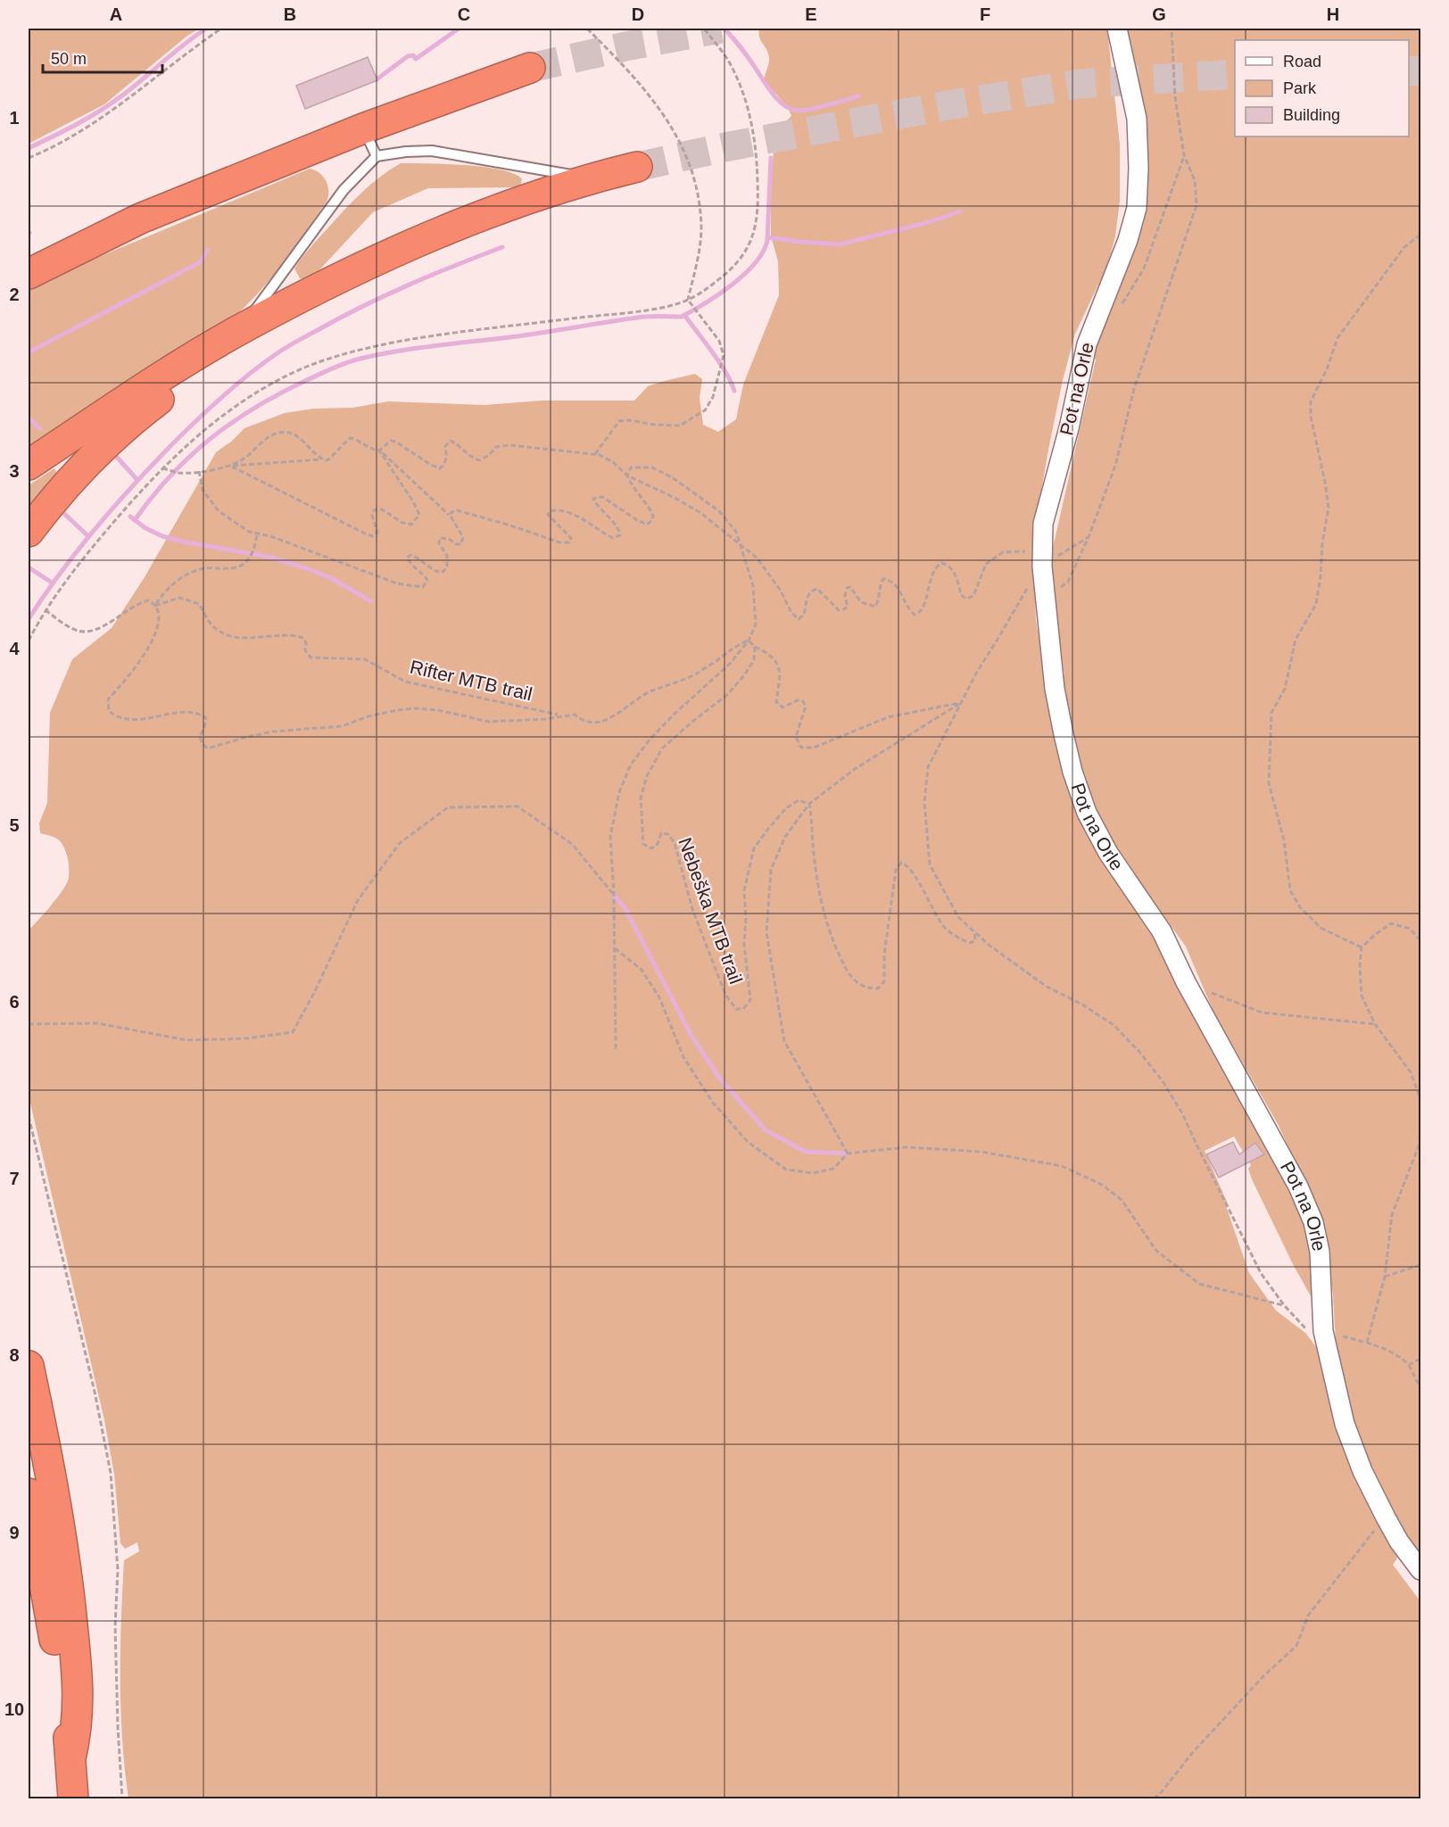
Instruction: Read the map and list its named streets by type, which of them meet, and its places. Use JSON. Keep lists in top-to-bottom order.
{
  "streets": {
    "street": ["Pot na Orle"],
    "path": ["Rifter MTB trail", "Nebeška MTB trail"]
  },
  "legend": ["Road", "Park", "Building"],
  "scale_bar": "50 m",
  "grid": {
    "columns": [
      "A",
      "B",
      "C",
      "D",
      "E",
      "F",
      "G",
      "H"
    ],
    "rows": [
      "1",
      "2",
      "3",
      "4",
      "5",
      "6",
      "7",
      "8",
      "9",
      "10"
    ]
  }
}
